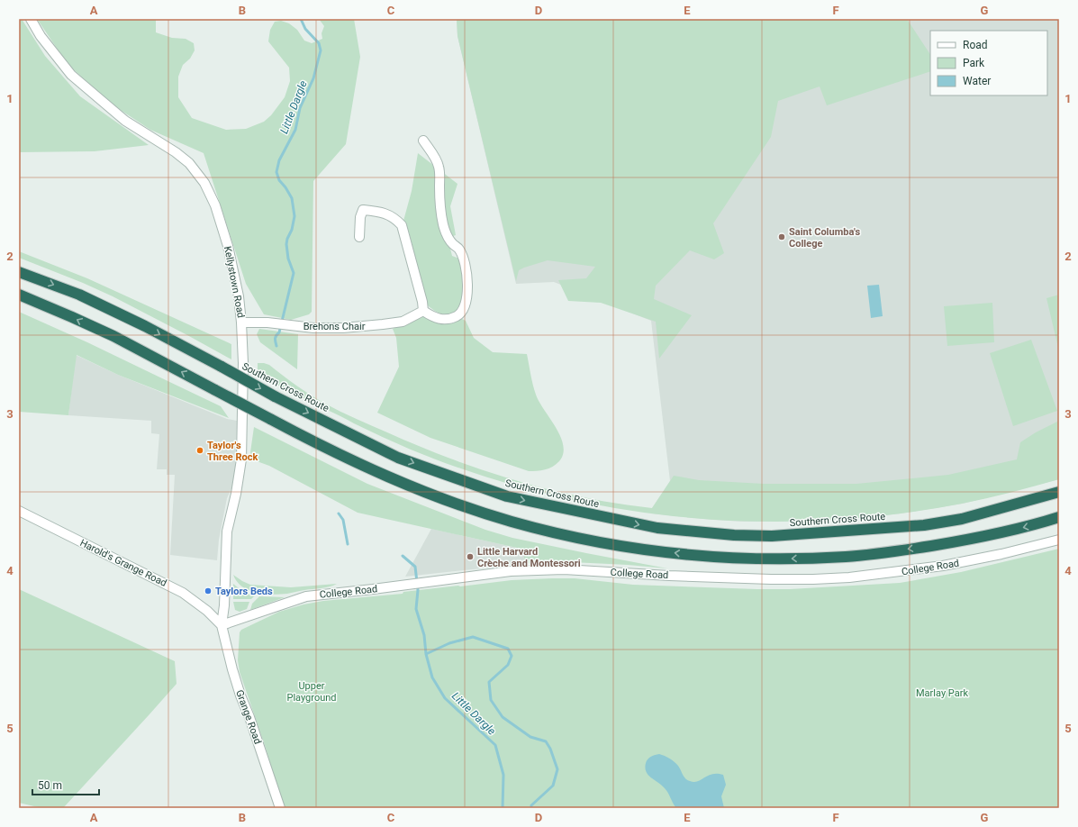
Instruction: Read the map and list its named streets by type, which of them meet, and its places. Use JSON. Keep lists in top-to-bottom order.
{
  "streets": {
    "highway": ["Southern Cross Route"],
    "street": [
      "Kellystown Road",
      "Brehons Chair",
      "Harold's Grange Road",
      "College Road",
      "Grange Road"
    ]
  },
  "crossings": [
    ["Kellystown Road", "Brehons Chair"],
    ["Kellystown Road", "Harold's Grange Road"],
    ["Kellystown Road", "College Road"],
    ["Kellystown Road", "Grange Road"],
    ["Harold's Grange Road", "College Road"],
    ["Harold's Grange Road", "Grange Road"],
    ["College Road", "Grange Road"]
  ],
  "water": ["Little Dargle"],
  "parks": ["Upper Playground", "Marlay Park"],
  "places": [
    "Saint Columba's College",
    "Taylor's Three Rock",
    "Little Harvard Crèche and Montessori",
    "Taylors Beds"
  ],
  "legend": ["Road", "Park", "Water"],
  "scale_bar": "50 m",
  "grid": {
    "columns": [
      "A",
      "B",
      "C",
      "D",
      "E",
      "F",
      "G"
    ],
    "rows": [
      "1",
      "2",
      "3",
      "4",
      "5"
    ]
  }
}
